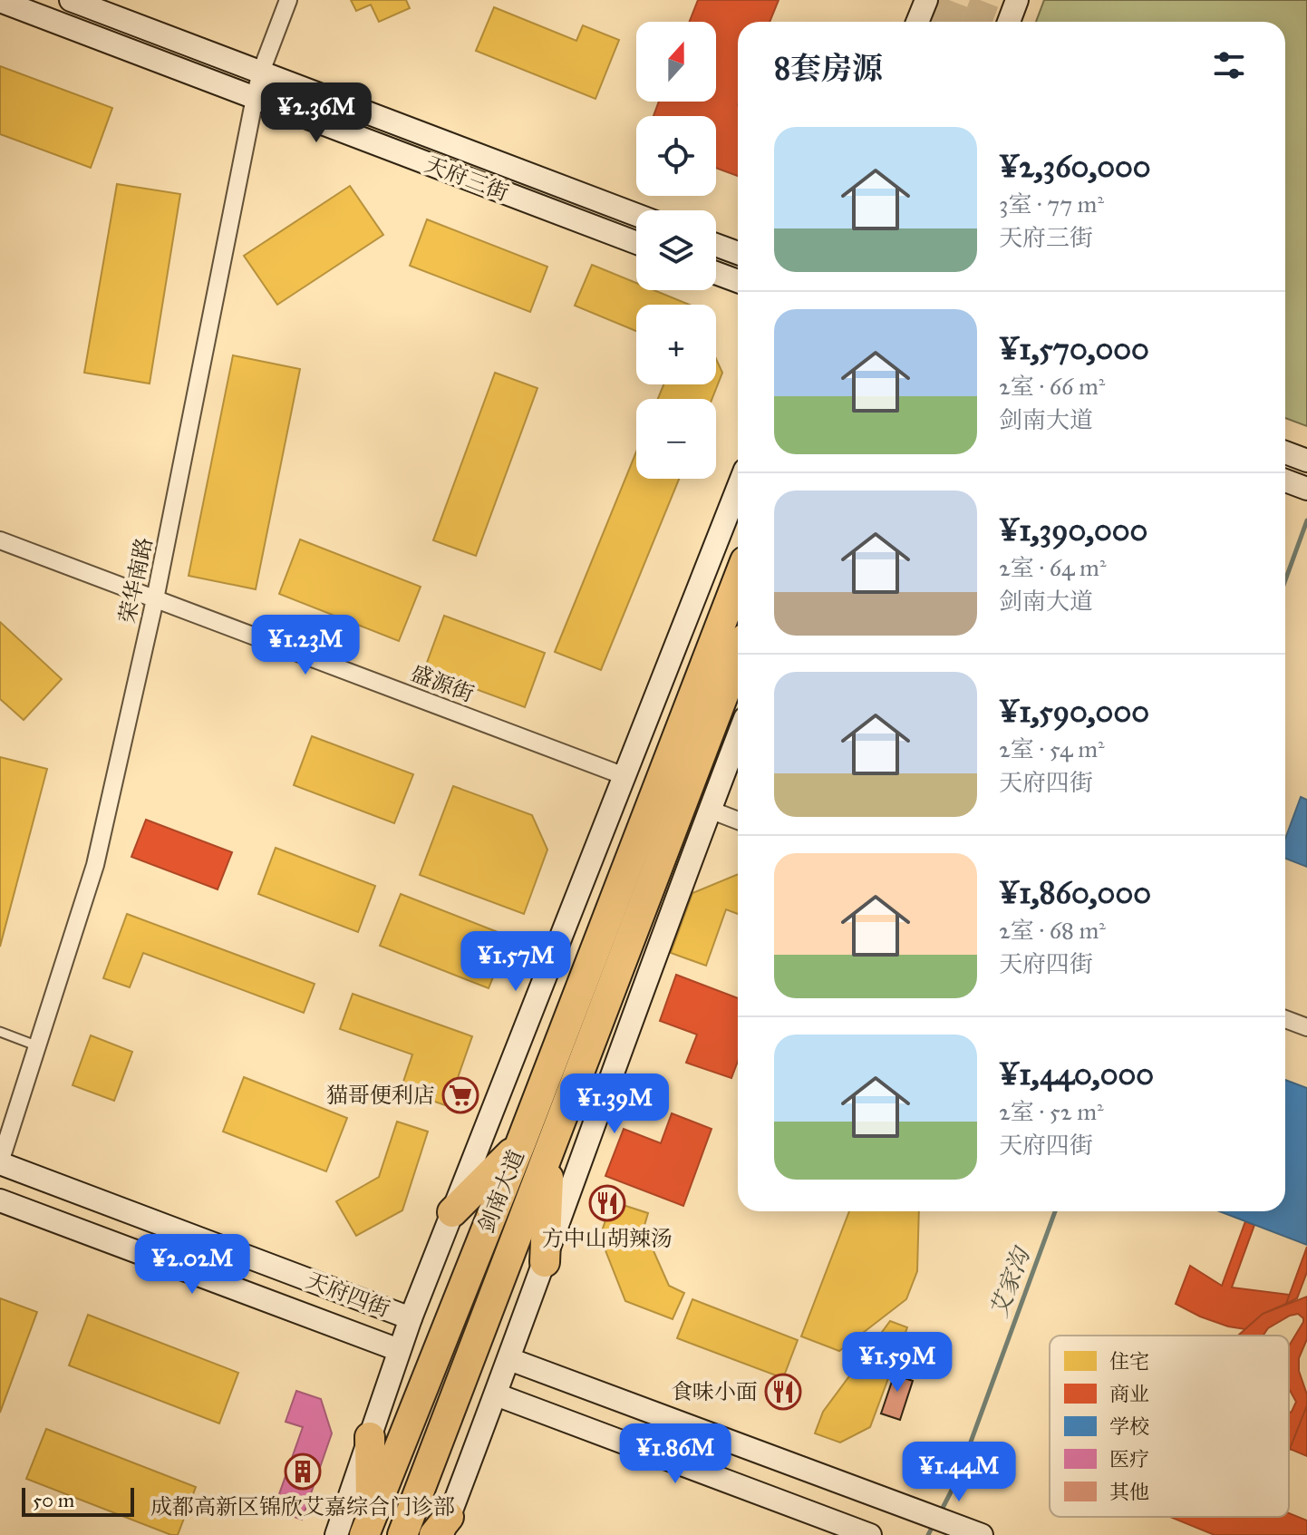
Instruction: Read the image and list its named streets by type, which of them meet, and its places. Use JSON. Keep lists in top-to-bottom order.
{
  "streets": {
    "highway": ["剑南大道"],
    "main road": ["天府三街", "天府四街"],
    "street": ["荣华南路", "盛源街"]
  },
  "crossings": [
    ["天府三街", "荣华南路"],
    ["荣华南路", "盛源街"],
    ["荣华南路", "天府四街"]
  ],
  "water": ["艾家沟"],
  "places": {
    "supermarket": ["猫哥便利店"],
    "restaurant": ["方中山胡辣汤", "食味小面"],
    "building": ["成都高新区锦欣艾嘉综合门诊部"]
  },
  "legend": [
    "住宅",
    "商业",
    "学校",
    "医疗",
    "其他"
  ],
  "scale_bar": "50 m",
  "north": "top",
  "page": {
    "map_buttons": ["+", "−"],
    "heading": "8套房源",
    "price": [
      "¥2.36M",
      "¥1.23M",
      "¥1.57M",
      "¥1.39M",
      "¥2.02M",
      "¥1.59M",
      "¥1.86M",
      "¥1.44M"
    ],
    "list": [
      {
        "name": "¥2,360,000",
        "note": "3室 · 77 m² · 天府三街"
      },
      {
        "name": "¥1,570,000",
        "note": "2室 · 66 m² · 剑南大道"
      },
      {
        "name": "¥1,390,000",
        "note": "2室 · 64 m² · 剑南大道"
      },
      {
        "name": "¥1,590,000",
        "note": "2室 · 54 m² · 天府四街"
      },
      {
        "name": "¥1,860,000",
        "note": "2室 · 68 m² · 天府四街"
      },
      {
        "name": "¥1,440,000",
        "note": "2室 · 52 m² · 天府四街"
      }
    ],
    "scale": "50 m"
  }
}
